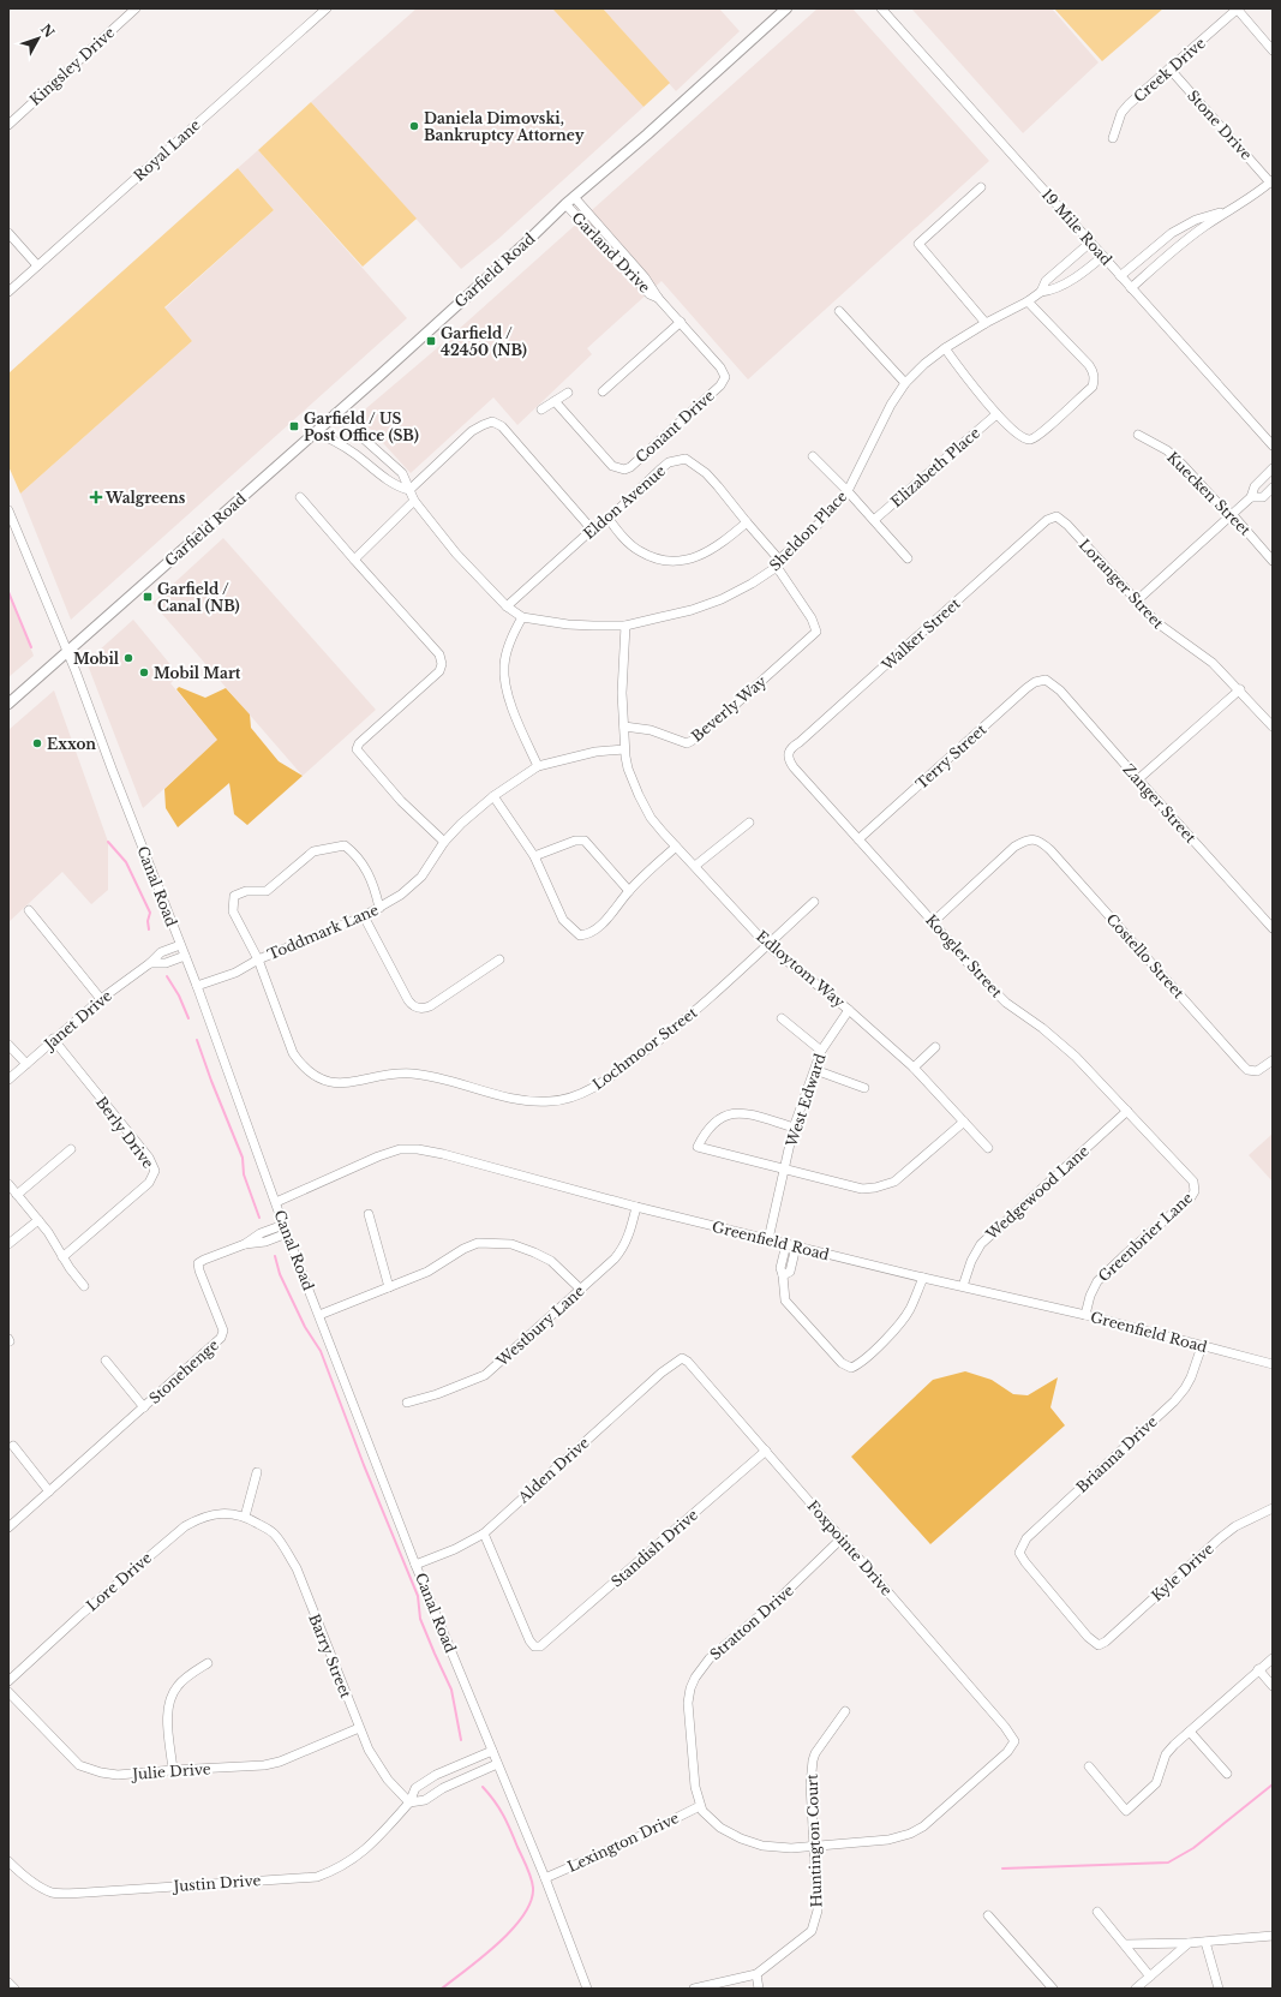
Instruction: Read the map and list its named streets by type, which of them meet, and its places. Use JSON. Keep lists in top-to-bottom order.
{
  "streets": {
    "main road": ["Garfield Road"],
    "street": [
      "Kingsley Drive",
      "Creek Drive",
      "Stone Drive",
      "Royal Lane",
      "19 Mile Road",
      "Garland Drive",
      "Conant Drive",
      "Elizabeth Place",
      "Kuecken Street",
      "Eldon Avenue",
      "Sheldon Place",
      "Loranger Street",
      "Walker Street",
      "Beverly Way",
      "Terry Street",
      "Zanger Street",
      "Canal Road",
      "Toddmark Lane",
      "Koogler Street",
      "Costello Street",
      "Edloytom Way",
      "Janet Drive",
      "Lochmoor Street",
      "West Edward",
      "Berly Drive",
      "Wedgewood Lane",
      "Greenbrier Lane",
      "Greenfield Road",
      "Westbury Lane",
      "Stonehenge",
      "Brianna Drive",
      "Alden Drive",
      "Standish Drive",
      "Foxpointe Drive",
      "Kyle Drive",
      "Lore Drive",
      "Stratton Drive",
      "Barry Street",
      "Julie Drive",
      "Huntington Court",
      "Lexington Drive",
      "Justin Drive"
    ]
  },
  "crossings": [
    ["Creek Drive", "Stone Drive"],
    ["19 Mile Road", "Sheldon Place"],
    ["Garland Drive", "Garfield Road"],
    ["Garland Drive", "Conant Drive"],
    ["Garfield Road", "Canal Road"],
    ["Eldon Avenue", "Sheldon Place"],
    ["Eldon Avenue", "Beverly Way"],
    ["Sheldon Place", "Beverly Way"],
    ["Loranger Street", "Walker Street"],
    ["Walker Street", "Koogler Street"],
    ["Beverly Way", "Edloytom Way"],
    ["Terry Street", "Zanger Street"],
    ["Terry Street", "Koogler Street"],
    ["Canal Road", "Toddmark Lane"],
    ["Canal Road", "Janet Drive"],
    ["Canal Road", "Greenfield Road"],
    ["Canal Road", "Stonehenge"],
    ["Canal Road", "Alden Drive"],
    ["Canal Road", "Lexington Drive"],
    ["Canal Road", "Justin Drive"],
    ["Toddmark Lane", "Lochmoor Street"],
    ["Koogler Street", "Costello Street"],
    ["Koogler Street", "Wedgewood Lane"],
    ["Koogler Street", "Greenbrier Lane"],
    ["Edloytom Way", "Lochmoor Street"],
    ["Edloytom Way", "West Edward"],
    ["Janet Drive", "Berly Drive"],
    ["West Edward", "Greenfield Road"],
    ["Wedgewood Lane", "Greenfield Road"],
    ["Greenbrier Lane", "Greenfield Road"],
    ["Greenfield Road", "Westbury Lane"],
    ["Greenfield Road", "Brianna Drive"],
    ["Brianna Drive", "Kyle Drive"],
    ["Alden Drive", "Standish Drive"],
    ["Alden Drive", "Foxpointe Drive"],
    ["Standish Drive", "Foxpointe Drive"],
    ["Foxpointe Drive", "Stratton Drive"],
    ["Foxpointe Drive", "Huntington Court"],
    ["Lore Drive", "Barry Street"],
    ["Stratton Drive", "Lexington Drive"],
    ["Barry Street", "Julie Drive"],
    ["Barry Street", "Justin Drive"]
  ],
  "places": {
    "other": [
      "Daniela Dimovski, Bankruptcy Attorney",
      "Mobil",
      "Mobil Mart",
      "Exxon"
    ],
    "transit": ["Garfield / 42450 (NB)", "Garfield / US Post Office (SB)", "Garfield / Canal (NB)"],
    "health": ["Walgreens"]
  },
  "north": "top right"
}
